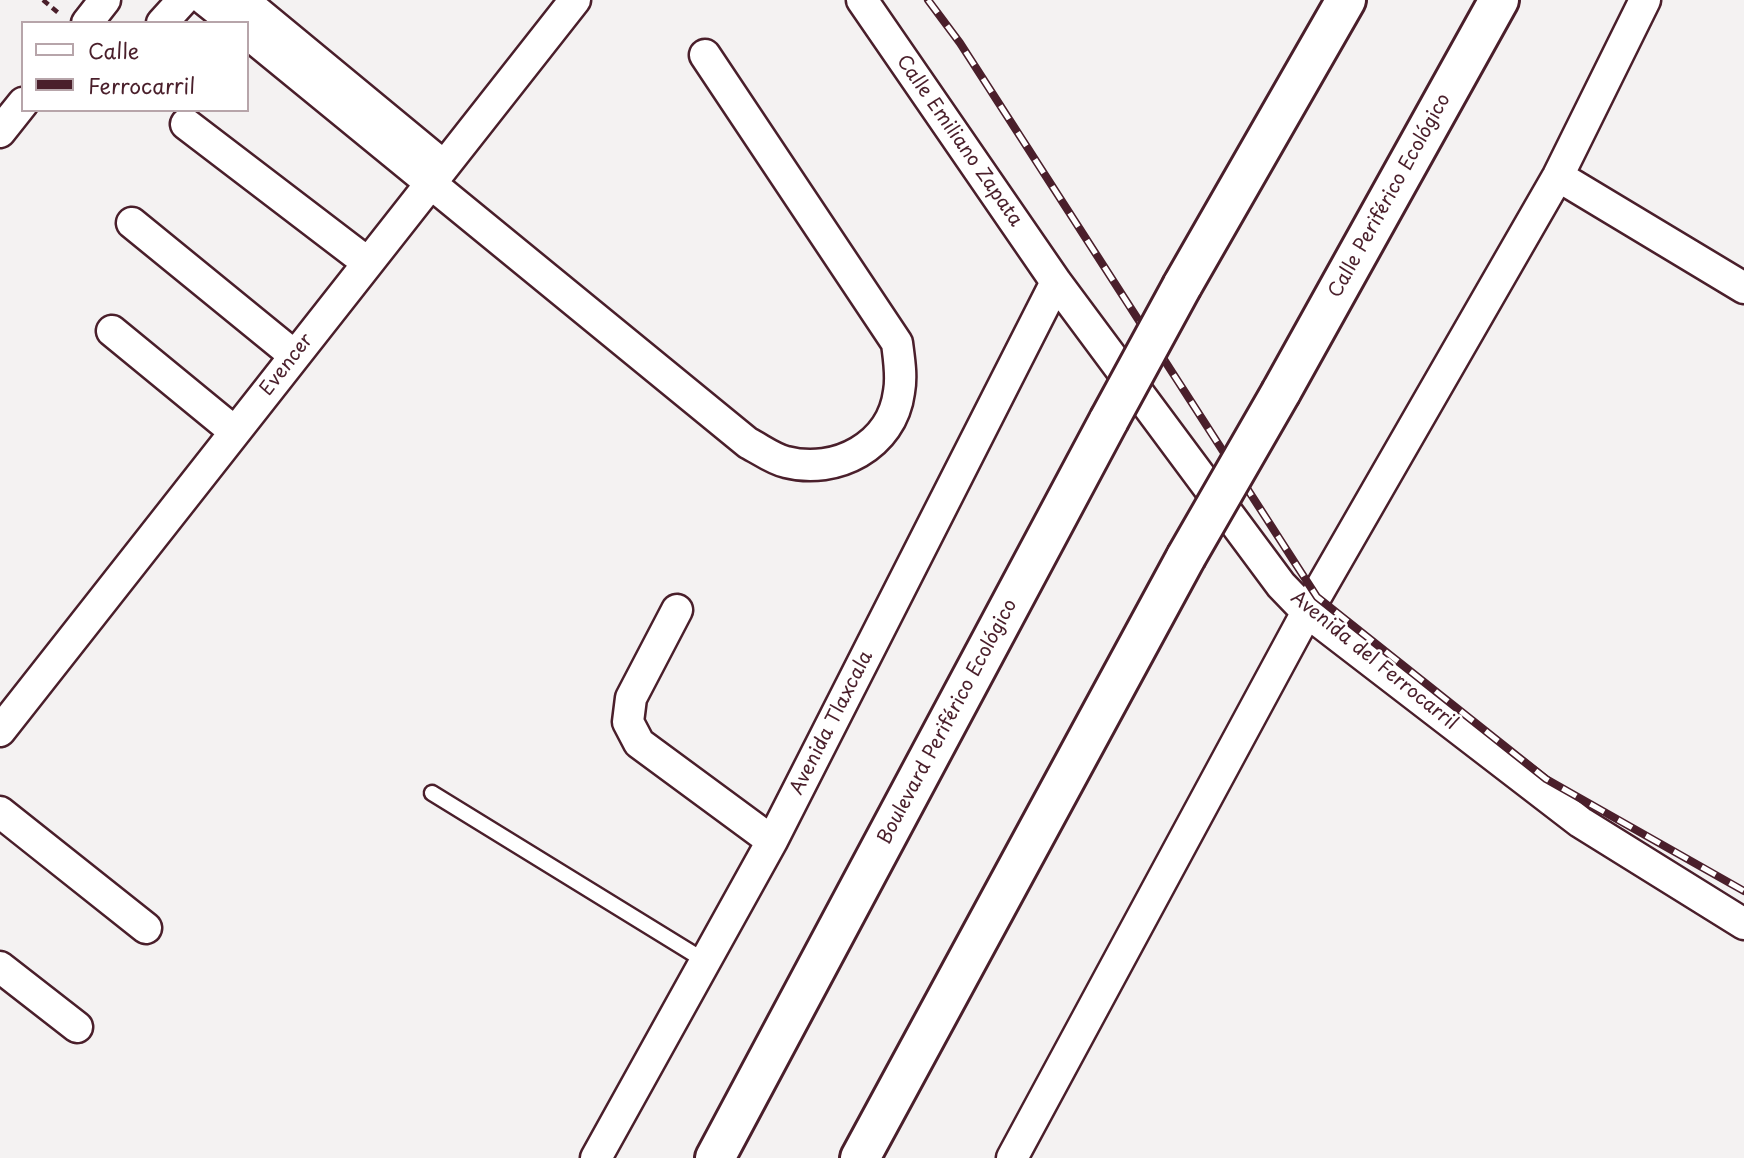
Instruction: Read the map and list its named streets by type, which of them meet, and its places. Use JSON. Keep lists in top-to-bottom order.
{
  "streets": {
    "highway": ["Calle Periférico Ecológico", "Boulevard Periférico Ecológico"],
    "street": [
      "Calle Emiliano Zapata",
      "Evencer",
      "Avenida del Ferrocarril",
      "Avenida Tlaxcala"
    ]
  },
  "crossings": [
    ["Calle Emiliano Zapata", "Avenida del Ferrocarril"],
    ["Calle Emiliano Zapata", "Avenida Tlaxcala"],
    ["Avenida del Ferrocarril", "Avenida Tlaxcala"]
  ],
  "legend": ["Calle", "Ferrocarril"]
}
